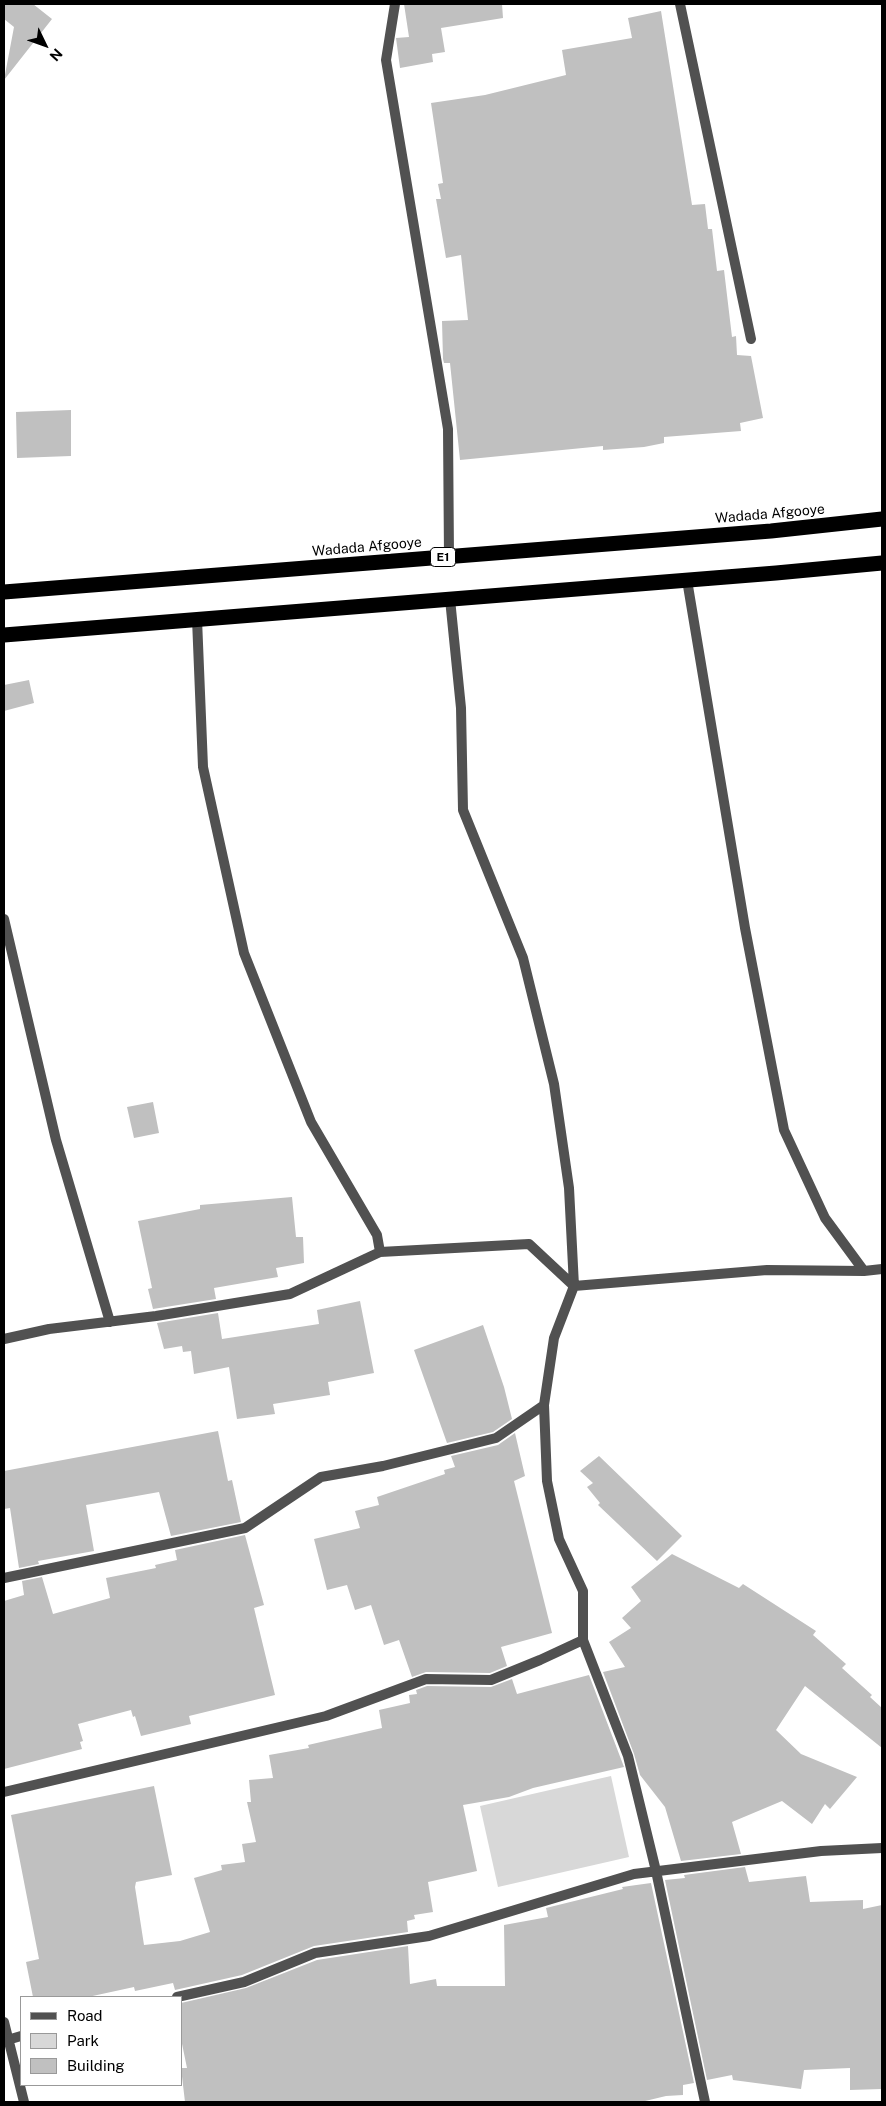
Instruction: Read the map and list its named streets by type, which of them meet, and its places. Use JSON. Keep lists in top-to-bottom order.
{
  "streets": {
    "highway": ["Wadada Afgooye", "E1"]
  },
  "legend": ["Road", "Park", "Building"],
  "north": "bottom right"
}
